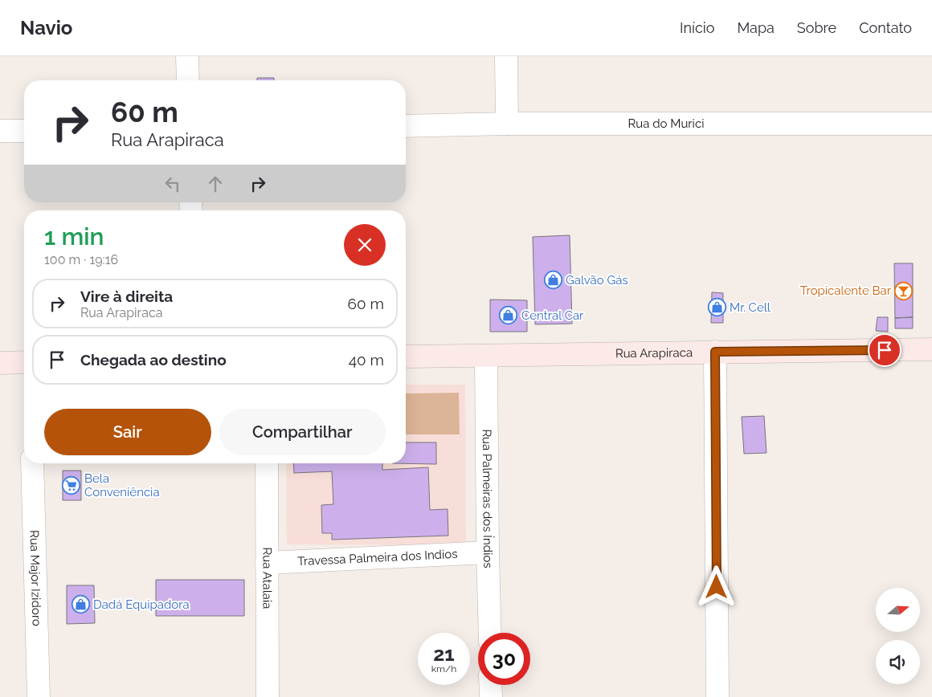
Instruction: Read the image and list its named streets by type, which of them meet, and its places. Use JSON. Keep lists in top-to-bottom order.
{
  "streets": {
    "street": [
      "Rua do Murici",
      "Rua Arapiraca",
      "Rua Palmeiras dos Índios",
      "Travessa Palmeira dos Indios",
      "Rua Major Izidoro",
      "Rua Atalaia"
    ]
  },
  "crossings": [
    ["Rua Arapiraca", "Rua Palmeiras dos Índios"],
    ["Rua Palmeiras dos Índios", "Travessa Palmeira dos Indios"],
    ["Travessa Palmeira dos Indios", "Rua Atalaia"]
  ],
  "places": {
    "shop": [
      "Galvão Gás",
      "Mr. Cell",
      "Central Car",
      "Dadá Equipadora"
    ],
    "bar": ["Tropicalente Bar"],
    "supermarket": ["Bela Conveniência"]
  },
  "north": "right",
  "page": {
    "header": "Navio",
    "nav": [
      "Início",
      "Mapa",
      "Sobre",
      "Contato"
    ],
    "turn": ["60 m", "Rua Arapiraca"],
    "heading": ["1 min", "100 m · 19:16"],
    "list": [
      {
        "name": "Vire à direita",
        "note": "Rua Arapiraca",
        "value": "60 m"
      },
      {
        "name": "Chegada ao destino",
        "value": "40 m"
      }
    ],
    "buttons": ["Sair", "Compartilhar"],
    "speed": "21 km/h",
    "limit": "30"
  }
}
